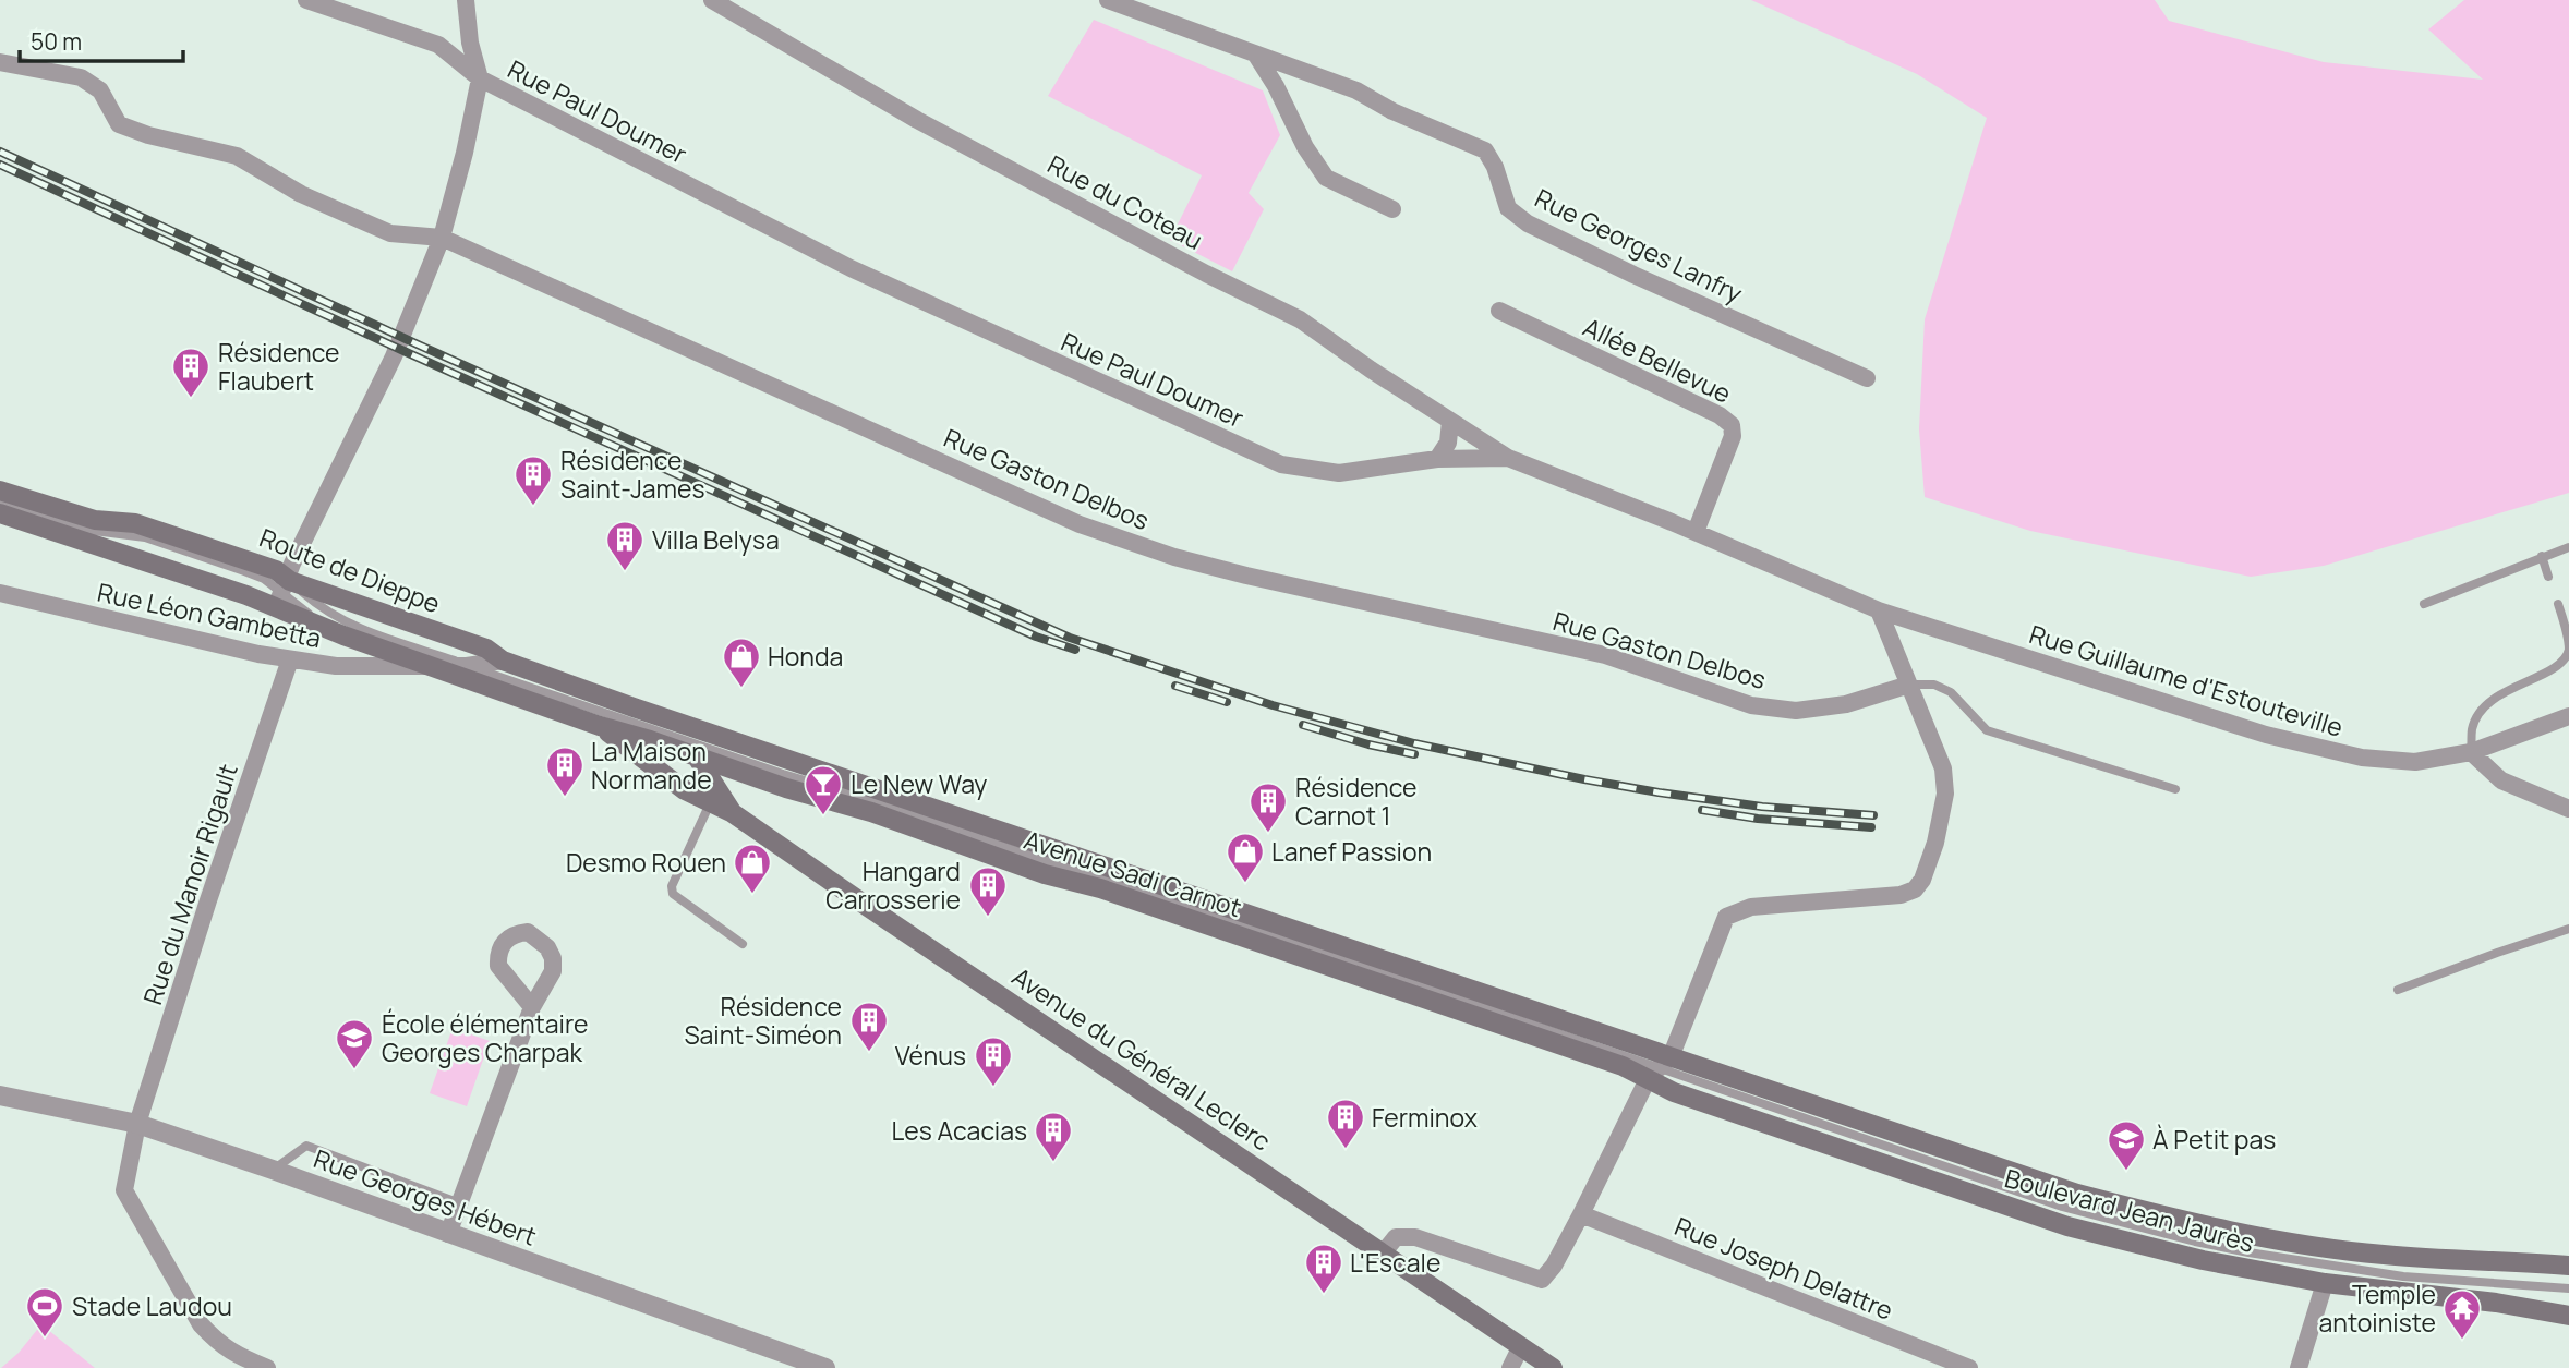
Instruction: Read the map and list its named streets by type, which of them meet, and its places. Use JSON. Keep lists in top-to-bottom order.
{
  "streets": {
    "main road": [
      "Route de Dieppe",
      "Avenue Sadi Carnot",
      "Avenue du Général Leclerc",
      "Boulevard Jean Jaurès"
    ],
    "street": [
      "Rue Paul Doumer",
      "Rue du Coteau",
      "Rue Georges Lanfry",
      "Allée Bellevue",
      "Rue Gaston Delbos",
      "Rue Léon Gambetta",
      "Rue Guillaume d'Estouteville",
      "Rue du Manoir Rigault",
      "Rue Georges Hébert",
      "Rue Joseph Delattre"
    ]
  },
  "crossings": [
    ["Rue Paul Doumer", "Rue du Coteau"],
    ["Rue Paul Doumer", "Allée Bellevue"],
    ["Rue Paul Doumer", "Rue Guillaume d'Estouteville"],
    ["Route de Dieppe", "Rue Léon Gambetta"],
    ["Route de Dieppe", "Avenue Sadi Carnot"],
    ["Rue Léon Gambetta", "Rue du Manoir Rigault"],
    ["Avenue Sadi Carnot", "Boulevard Jean Jaurès"],
    ["Rue du Manoir Rigault", "Rue Georges Hébert"]
  ],
  "places": {
    "building": [
      "Résidence Flaubert",
      "Résidence Saint-James",
      "Villa Belysa",
      "La Maison Normande",
      "Résidence Carnot 1",
      "Hangard Carrosserie",
      "Résidence Saint-Siméon",
      "Vénus",
      "Ferminox",
      "Les Acacias",
      "L'Escale"
    ],
    "shop": ["Honda", "Lanef Passion", "Desmo Rouen"],
    "bar": ["Le New Way"],
    "school or university": ["École élémentaire Georges Charpak", "À Petit pas"],
    "sports": ["Stade Laudou"],
    "temple": ["Temple antoiniste"]
  },
  "scale_bar": "50 m"
}
